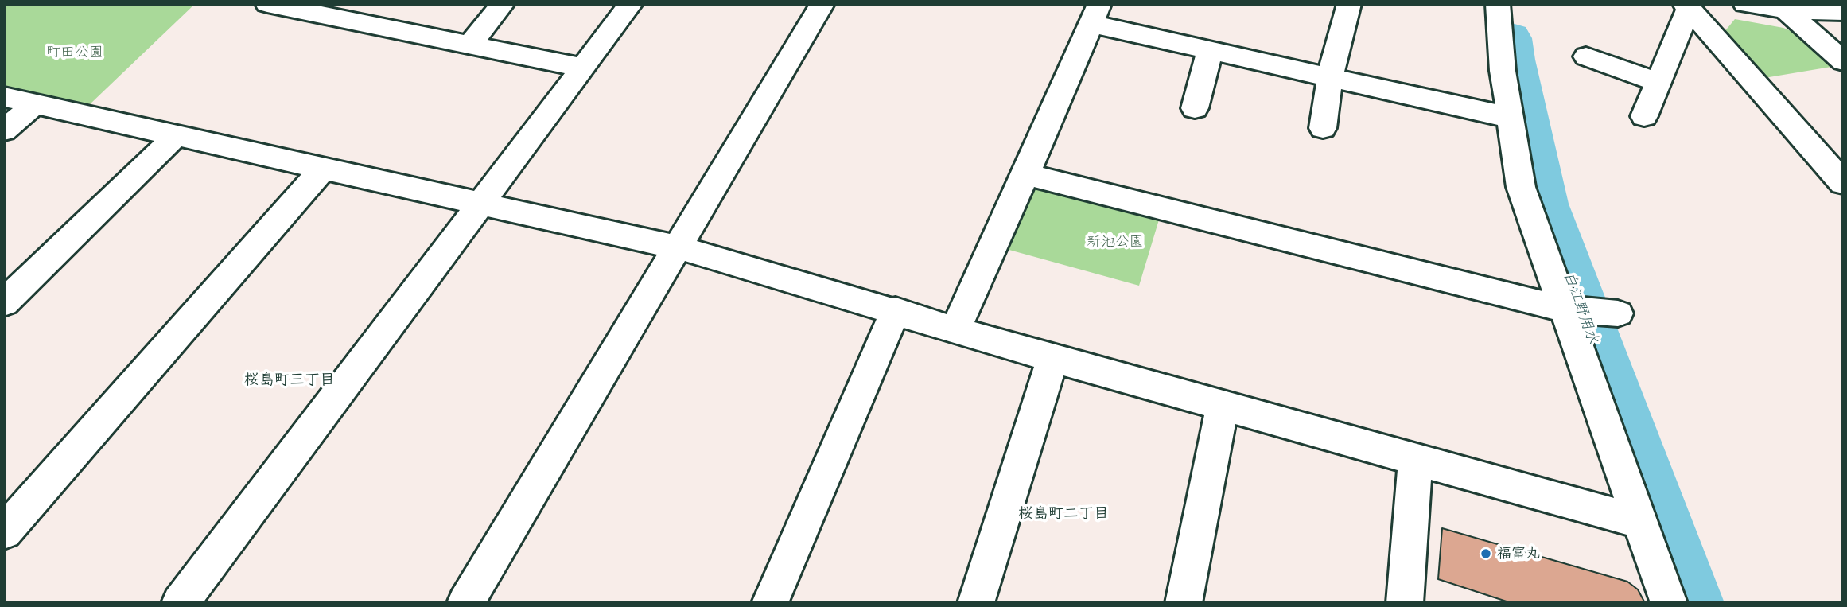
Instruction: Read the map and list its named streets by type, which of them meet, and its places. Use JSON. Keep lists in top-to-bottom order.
{
  "districts": ["桜島町三丁目", "桜島町二丁目"],
  "water": ["白江野用水"],
  "parks": ["町田公園", "新池公園"],
  "places": ["福富丸"]
}
